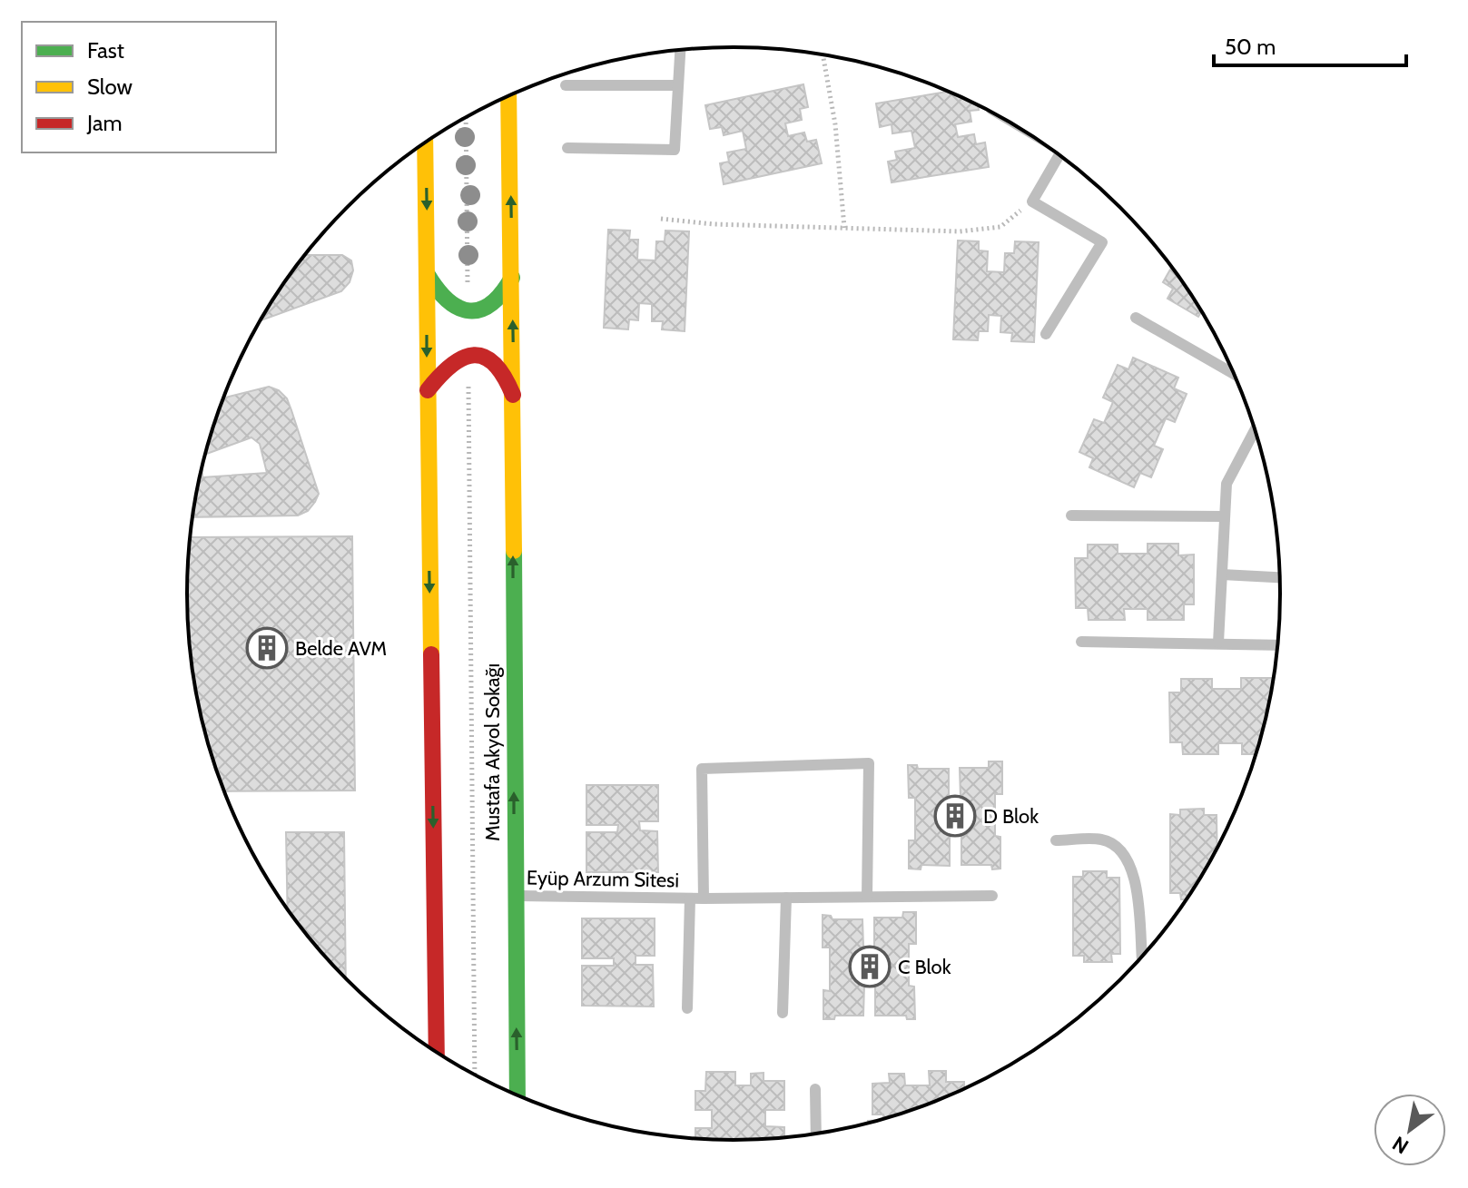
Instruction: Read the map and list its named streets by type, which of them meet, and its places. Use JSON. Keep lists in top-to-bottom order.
{
  "streets": {
    "street": ["Mustafa Akyol Sokağı"],
    "lane": ["Eyüp Arzum Sitesi"]
  },
  "crossings": [
    ["Mustafa Akyol Sokağı", "Eyüp Arzum Sitesi"]
  ],
  "places": {
    "building": ["Belde AVM", "D Blok", "C Blok"]
  },
  "legend": ["Fast", "Slow", "Jam"],
  "scale_bar": "50 m",
  "north": "bottom left"
}
